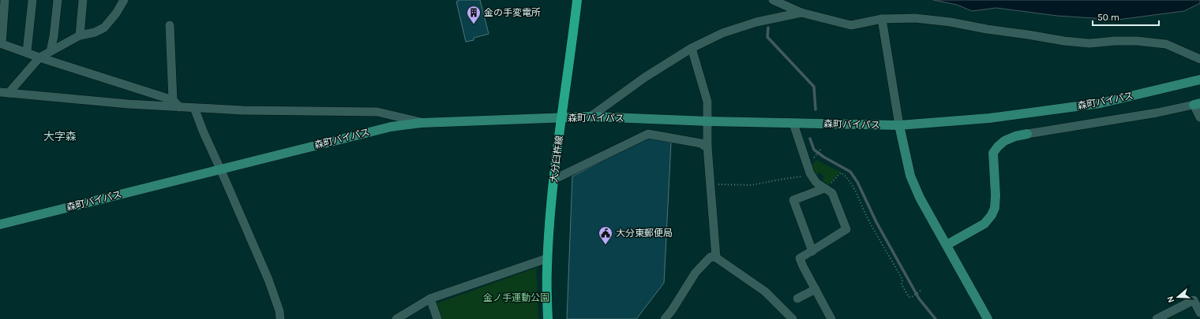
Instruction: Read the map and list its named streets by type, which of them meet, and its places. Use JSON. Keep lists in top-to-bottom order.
{
  "streets": {
    "main road": ["森町バイパス", "大分臼杵線"]
  },
  "crossings": [
    ["森町バイパス", "大分臼杵線"]
  ],
  "districts": ["大字森"],
  "parks": ["金ノ手運動公園"],
  "places": {
    "building": ["金の手変電所"],
    "public building": ["大分東郵便局"]
  },
  "scale_bar": "50 m",
  "north": "left"
}
